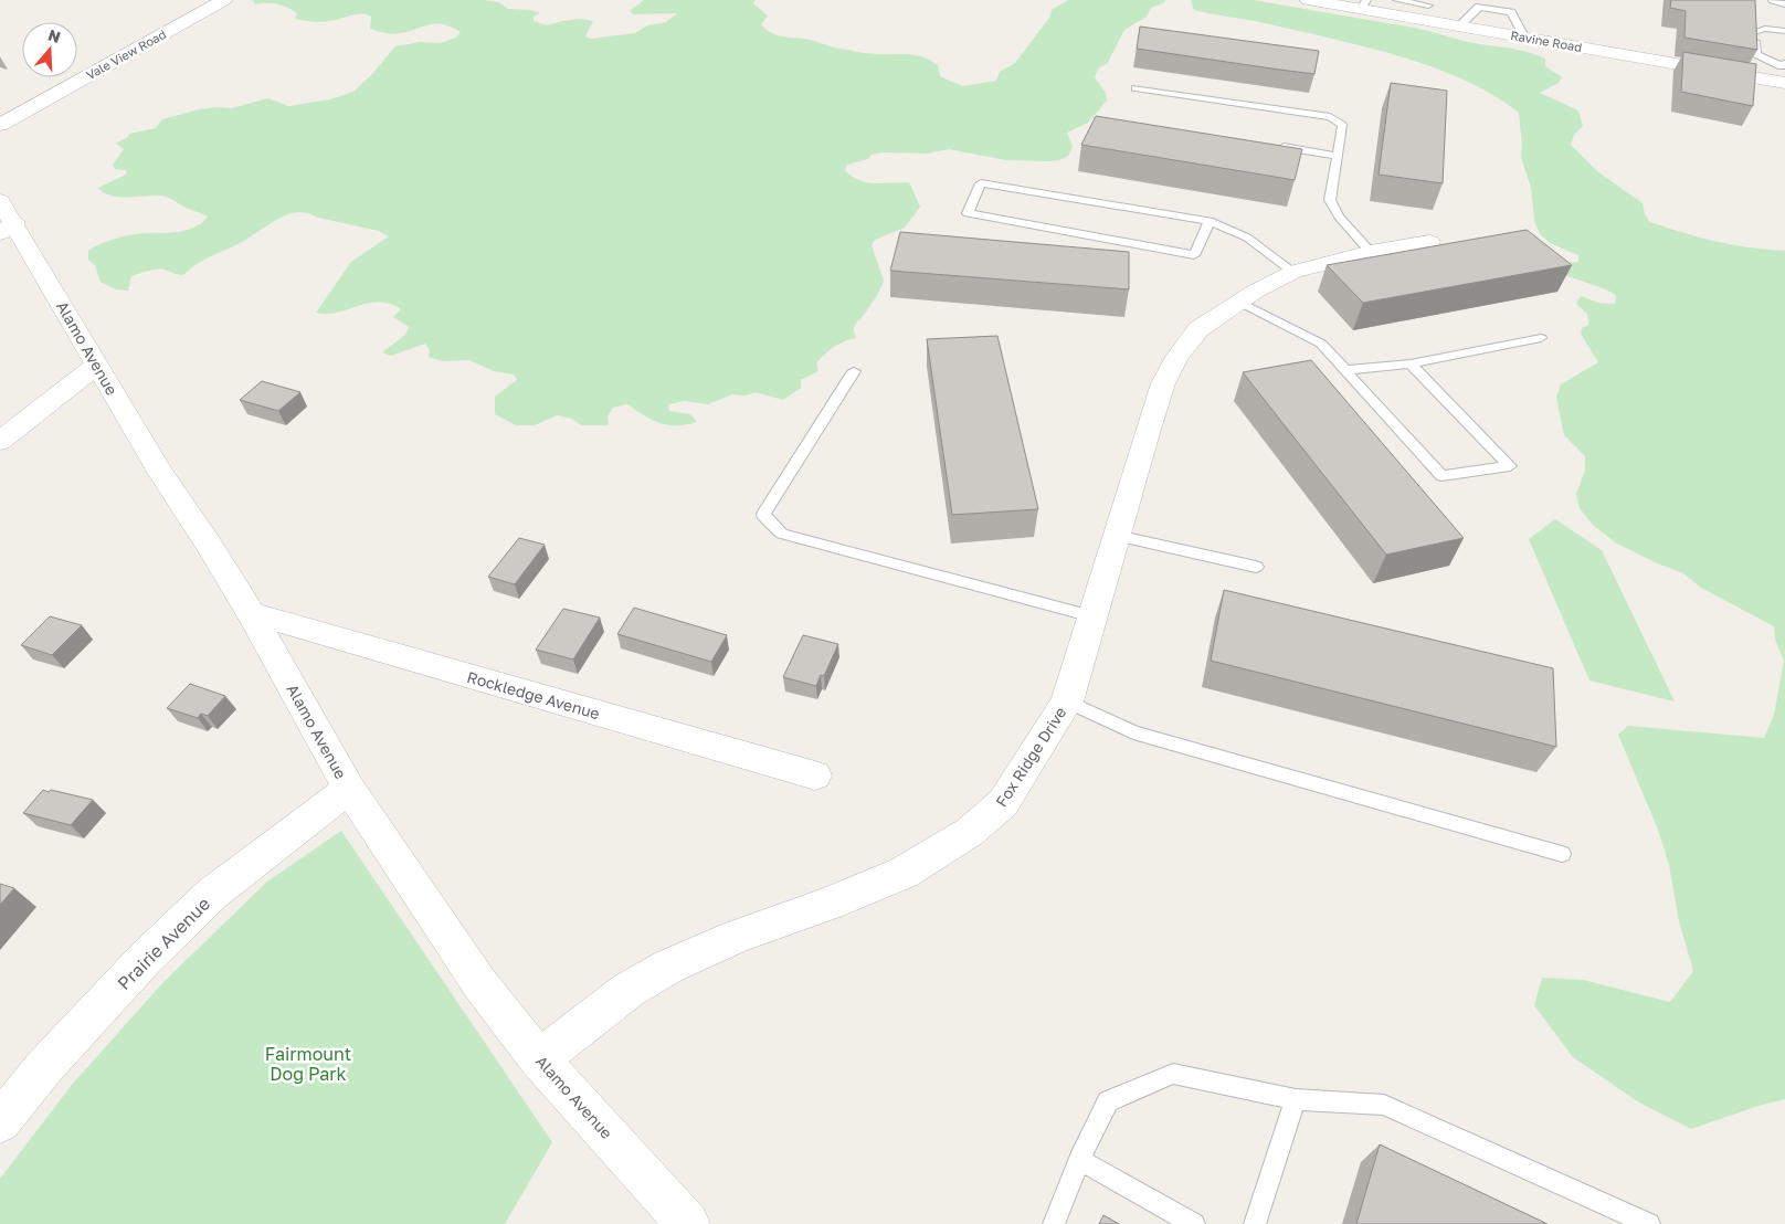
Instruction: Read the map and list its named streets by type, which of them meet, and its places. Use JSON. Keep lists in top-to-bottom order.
{
  "streets": {
    "street": [
      "Ravine Road",
      "Vale View Road",
      "Alamo Avenue",
      "Rockledge Avenue",
      "Fox Ridge Drive",
      "Prairie Avenue"
    ]
  },
  "crossings": [
    ["Alamo Avenue", "Rockledge Avenue"],
    ["Alamo Avenue", "Fox Ridge Drive"],
    ["Alamo Avenue", "Prairie Avenue"]
  ],
  "parks": ["Fairmount Dog Park"],
  "north": "top"
}
